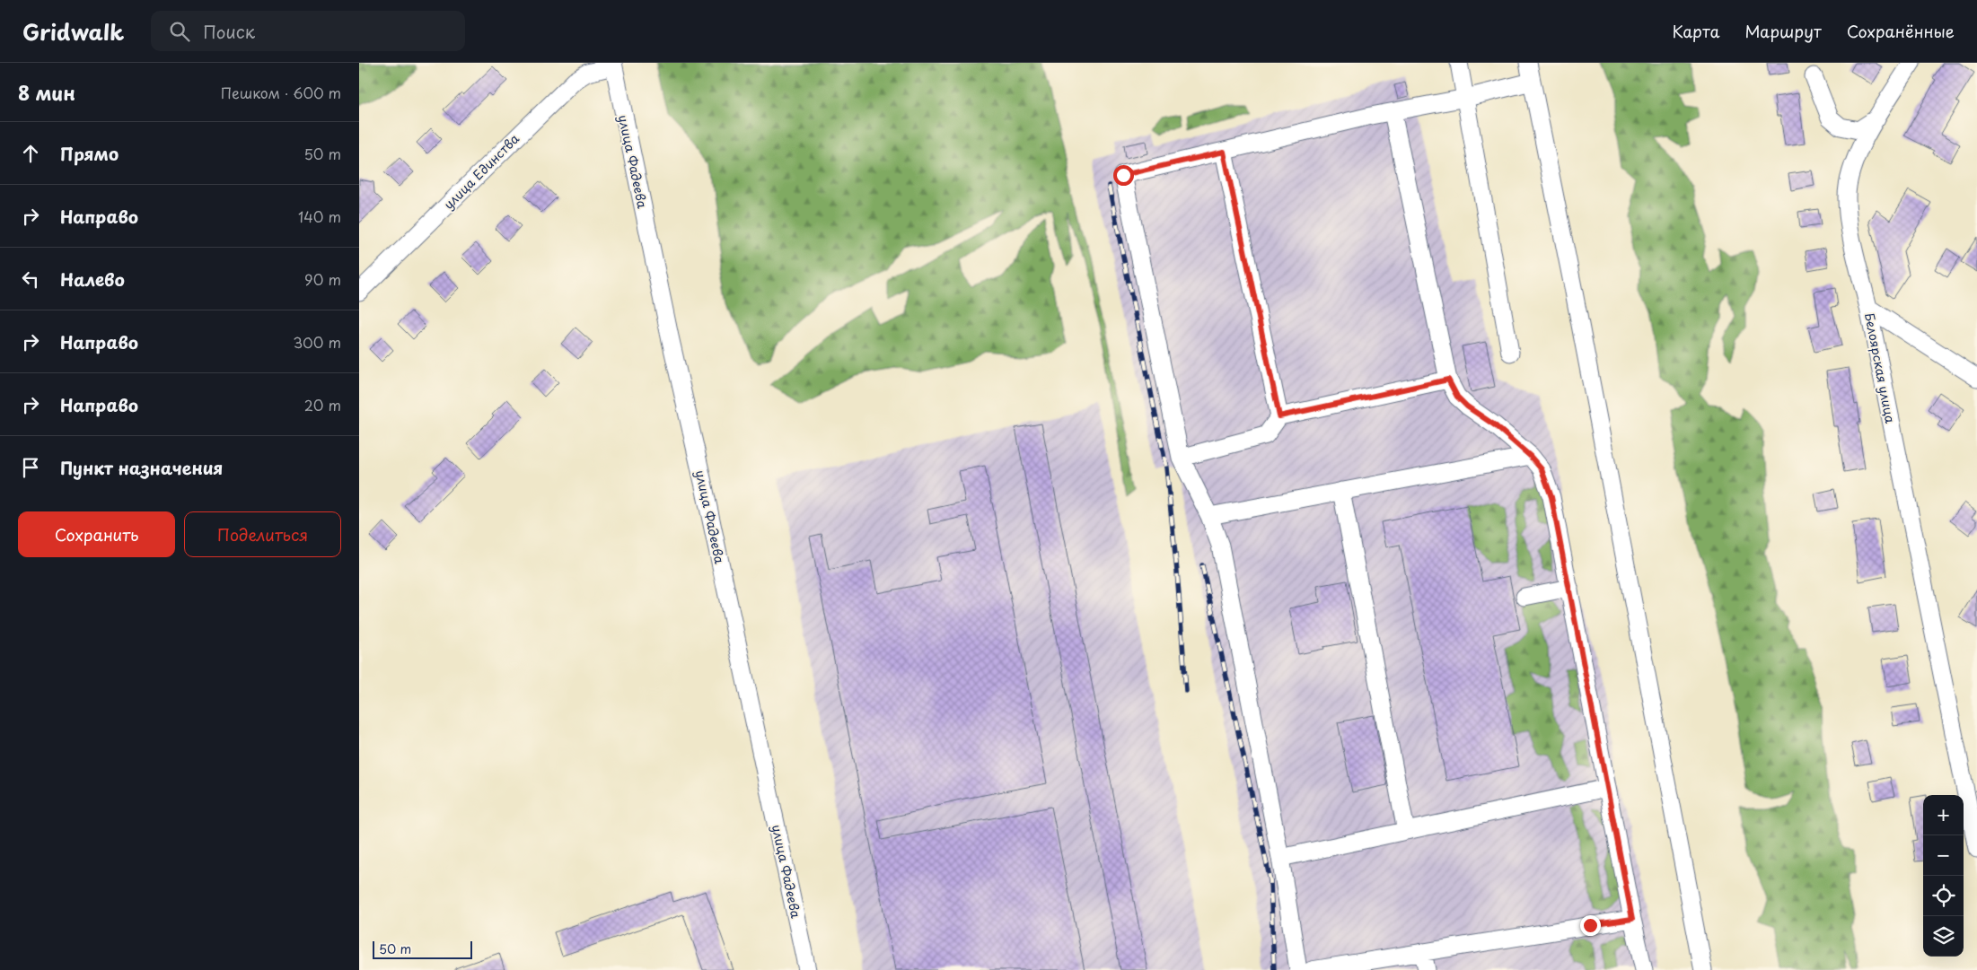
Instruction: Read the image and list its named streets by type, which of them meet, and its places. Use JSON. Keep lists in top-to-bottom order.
{
  "streets": {
    "street": ["улица Фадеева", "улица Единства", "Белоярская улица"]
  },
  "crossings": [
    ["улица Фадеева", "улица Единства"]
  ],
  "scale_bar": "50 m",
  "page": {
    "header": "Gridwalk",
    "search": "Поиск",
    "nav": ["Карта", "Маршрут", "Сохранённые"],
    "heading": ["8 мин", "Пешком · 600 m"],
    "list": [
      ["Прямо", "50 m"],
      ["Направо", "140 m"],
      ["Налево", "90 m"],
      ["Направо", "300 m"],
      ["Направо", "20 m"],
      "Пункт назначения"
    ],
    "buttons": ["Сохранить", "Поделиться"],
    "map_buttons": ["+", "−"],
    "scale": "50 m"
  }
}
